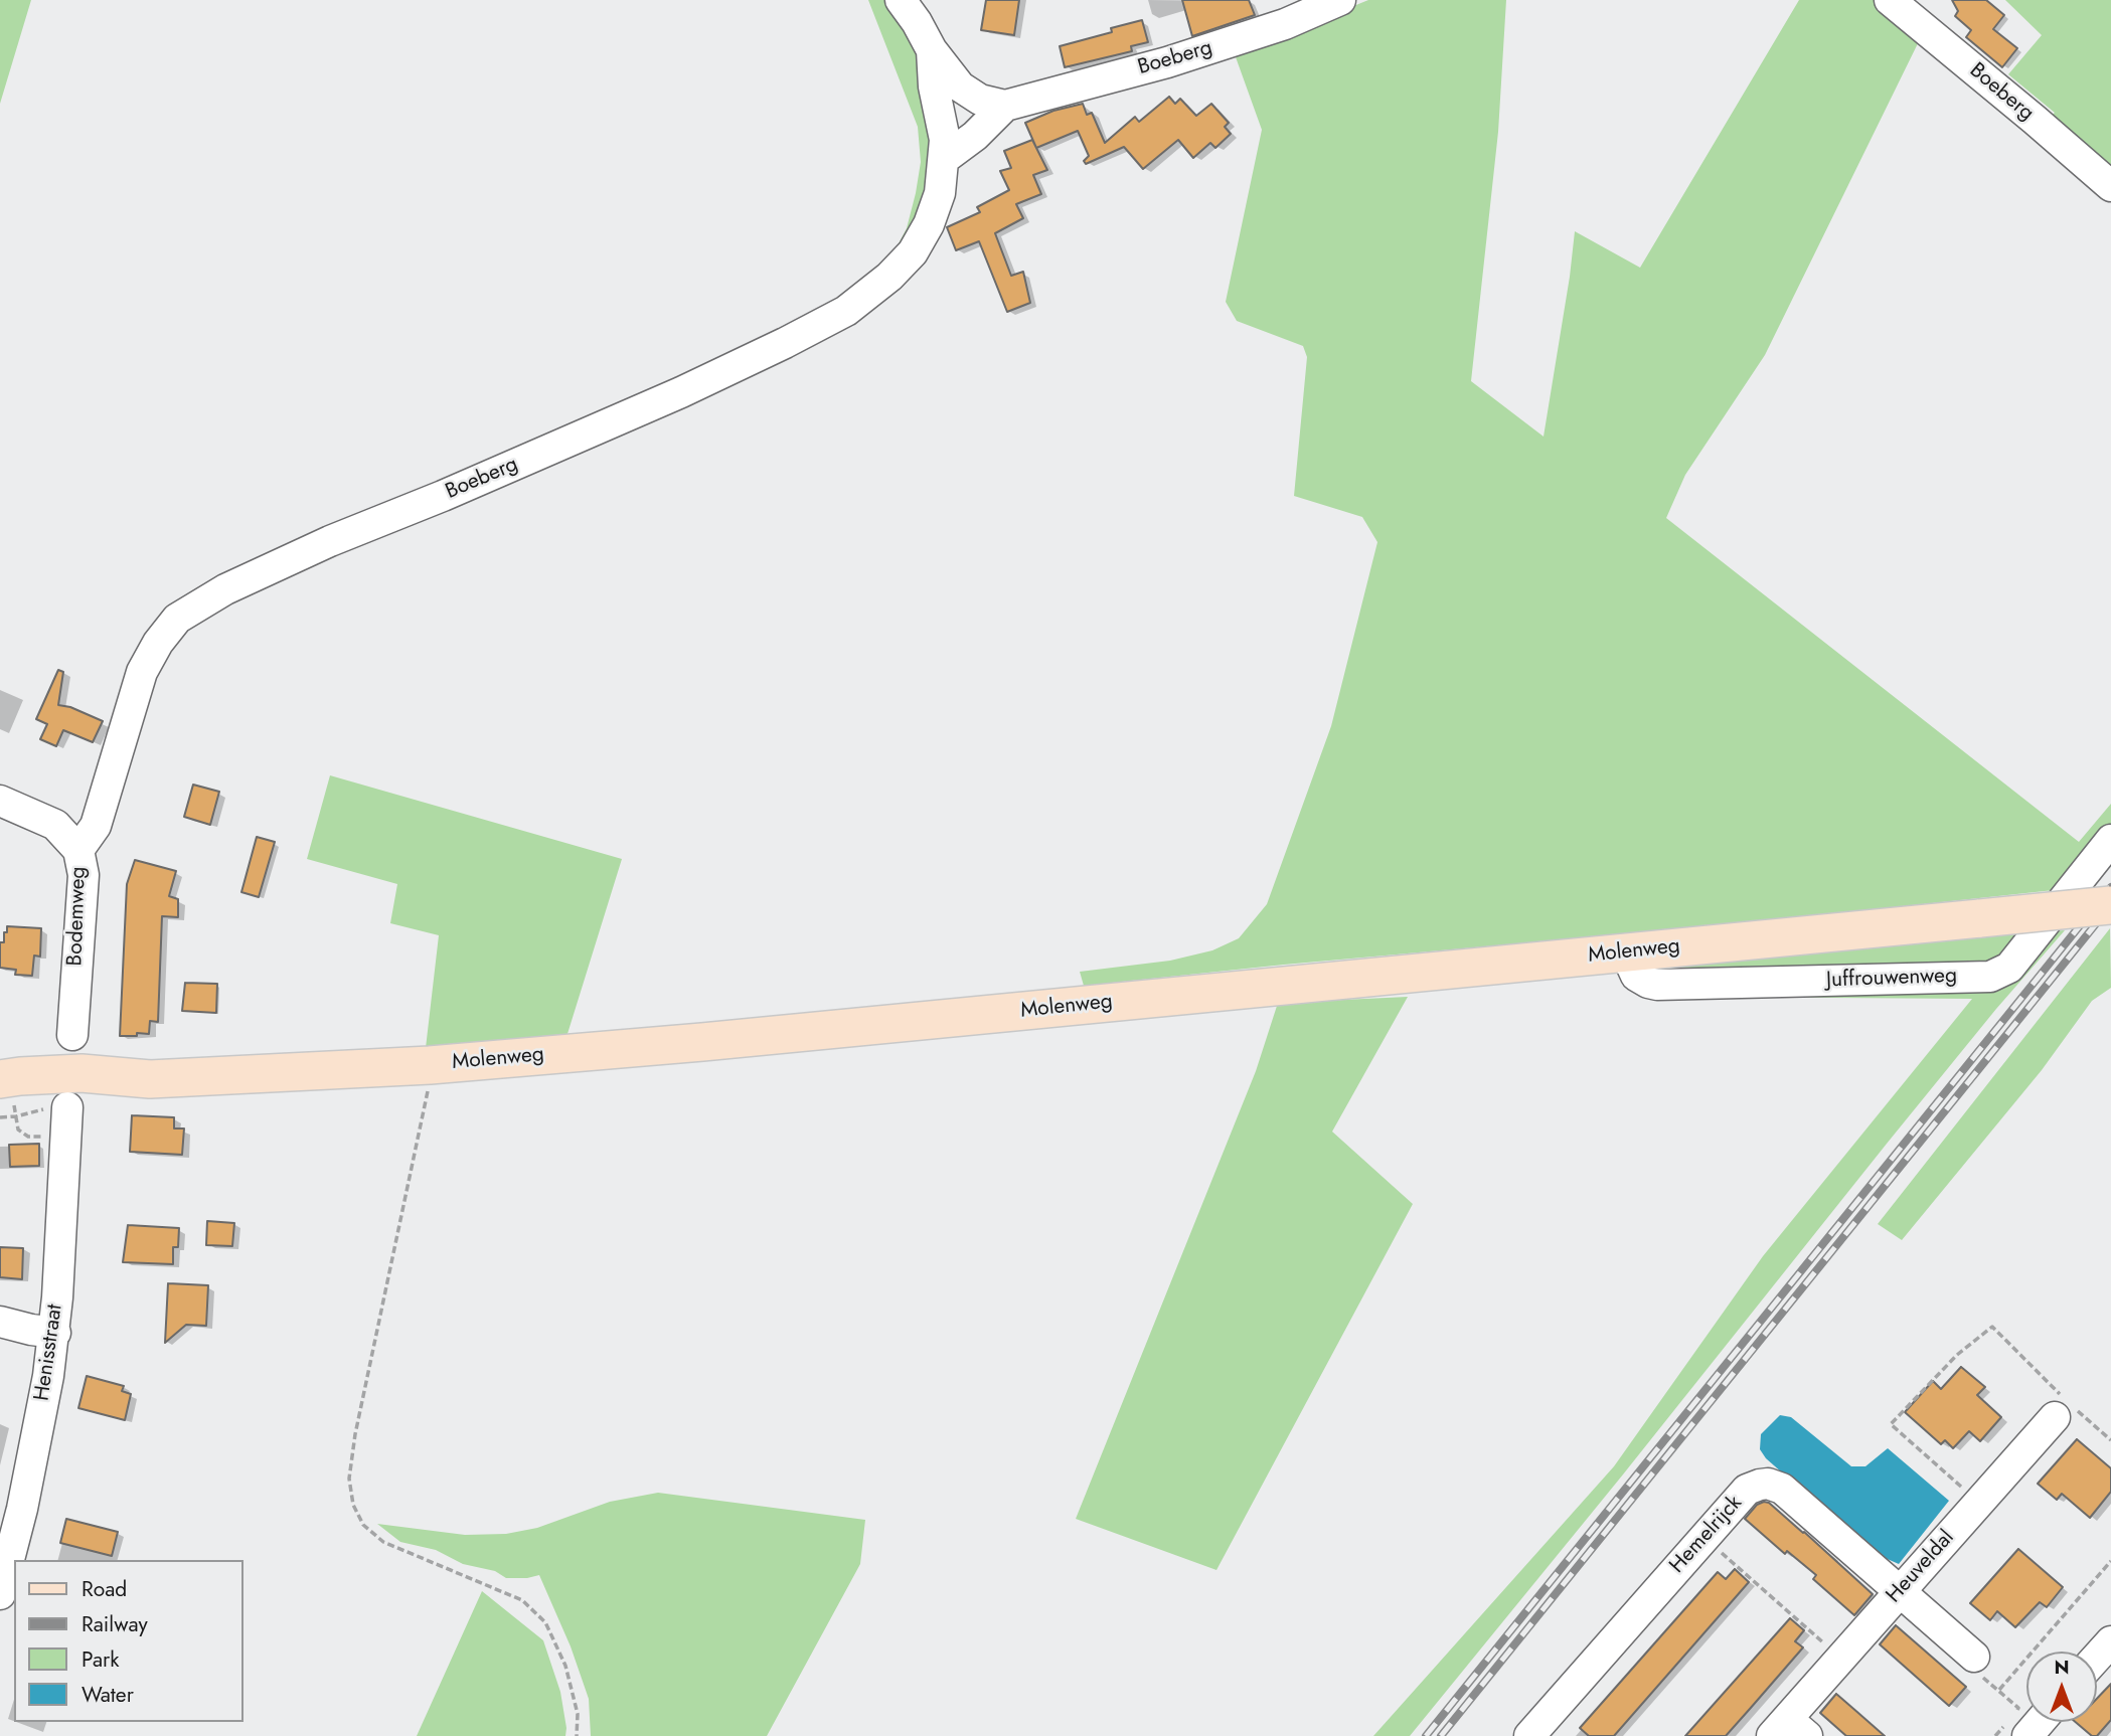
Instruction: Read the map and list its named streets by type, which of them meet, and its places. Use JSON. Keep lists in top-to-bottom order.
{
  "streets": {
    "main road": ["Molenweg"],
    "street": [
      "Boeberg",
      "Bodemweg",
      "Juffrouwenweg",
      "Henisstraat",
      "Hemelrijck",
      "Heuveldal"
    ]
  },
  "crossings": [
    ["Boeberg", "Bodemweg"],
    ["Molenweg", "Juffrouwenweg"],
    ["Hemelrijck", "Heuveldal"]
  ],
  "legend": [
    "Road",
    "Railway",
    "Park",
    "Water"
  ],
  "north": "top"
}
